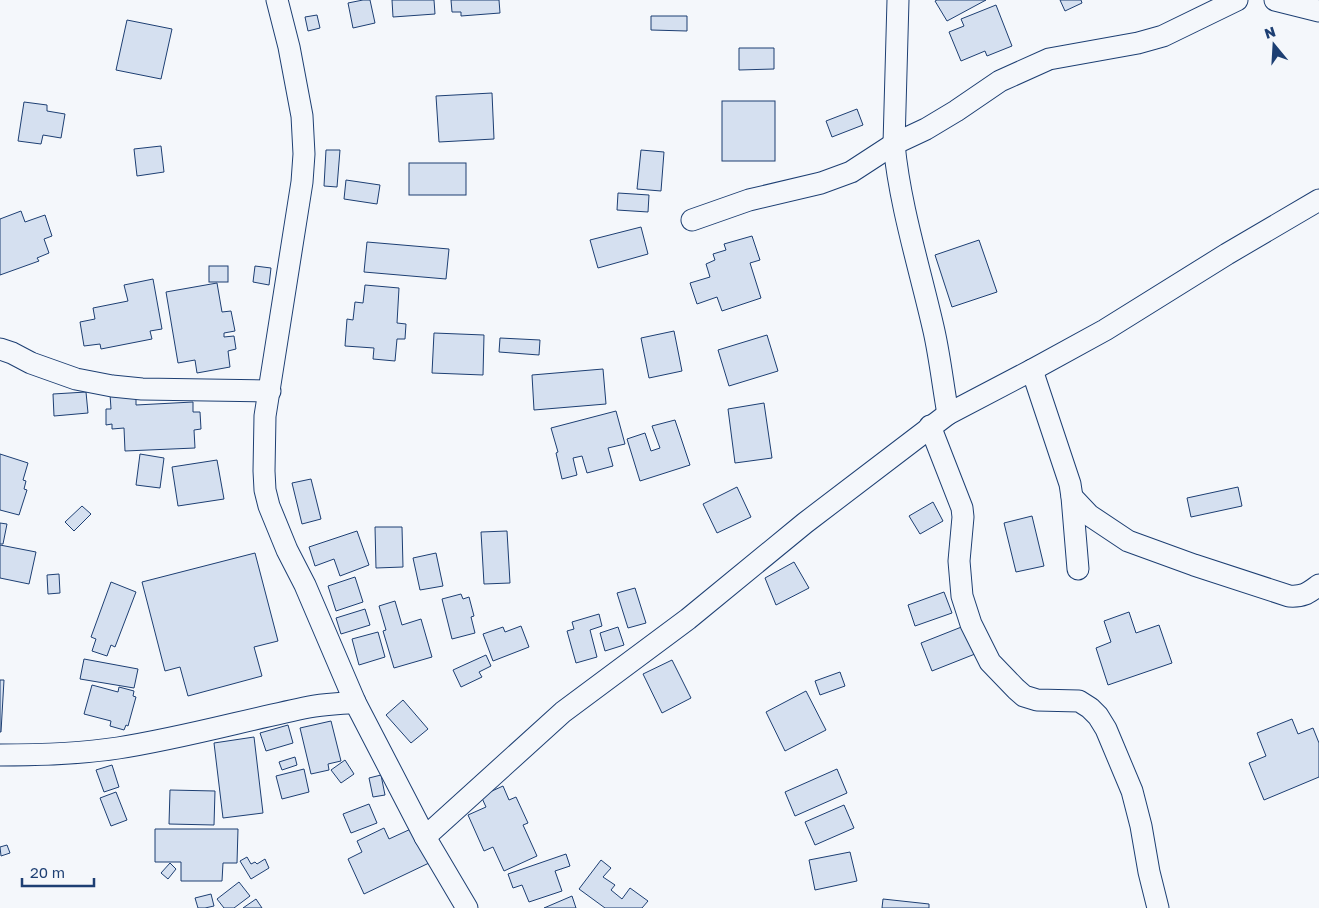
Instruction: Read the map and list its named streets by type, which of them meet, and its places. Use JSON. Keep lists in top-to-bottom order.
{
  "scale_bar": "20 m",
  "north": "top"
}
